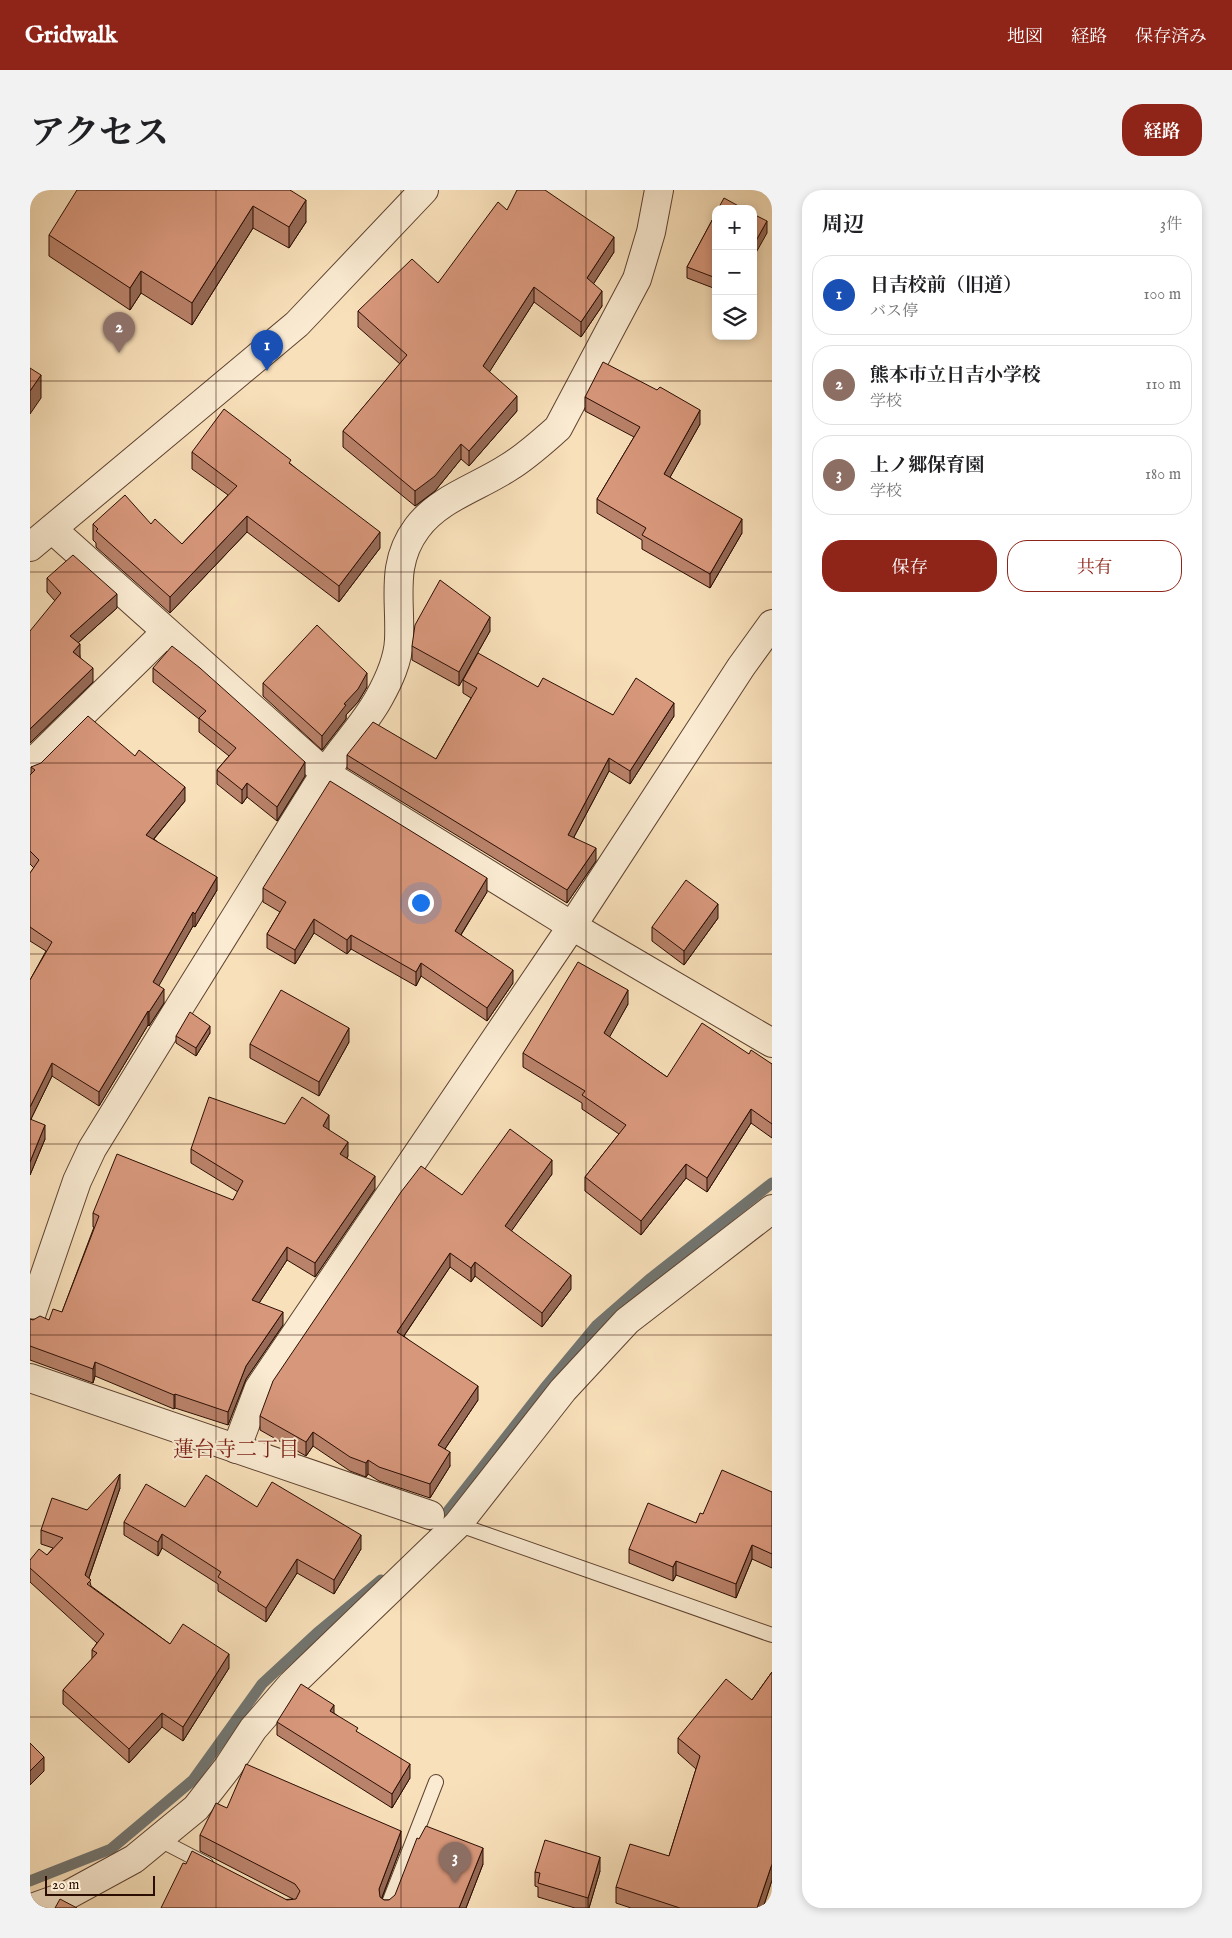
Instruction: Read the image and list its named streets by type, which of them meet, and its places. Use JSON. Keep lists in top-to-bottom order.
{
  "districts": ["蓮台寺二丁目"],
  "scale_bar": "20 m",
  "page": {
    "header": "Gridwalk",
    "nav": ["地図", "経路", "保存済み"],
    "title": "アクセス",
    "buttons": [
      "経路",
      ["保存", "共有"]
    ],
    "heading": ["周辺", "3件"],
    "map_buttons": ["+", "−"],
    "list": [
      {
        "mark": "1",
        "name": "日吉校前（旧道）",
        "note": "バス停",
        "value": "100 m"
      },
      {
        "mark": "2",
        "name": "熊本市立日吉小学校",
        "note": "学校",
        "value": "110 m"
      },
      {
        "mark": "3",
        "name": "上ノ郷保育園",
        "note": "学校",
        "value": "180 m"
      }
    ],
    "pins": ["2", "1", "3"],
    "scale": "20 m"
  }
}
